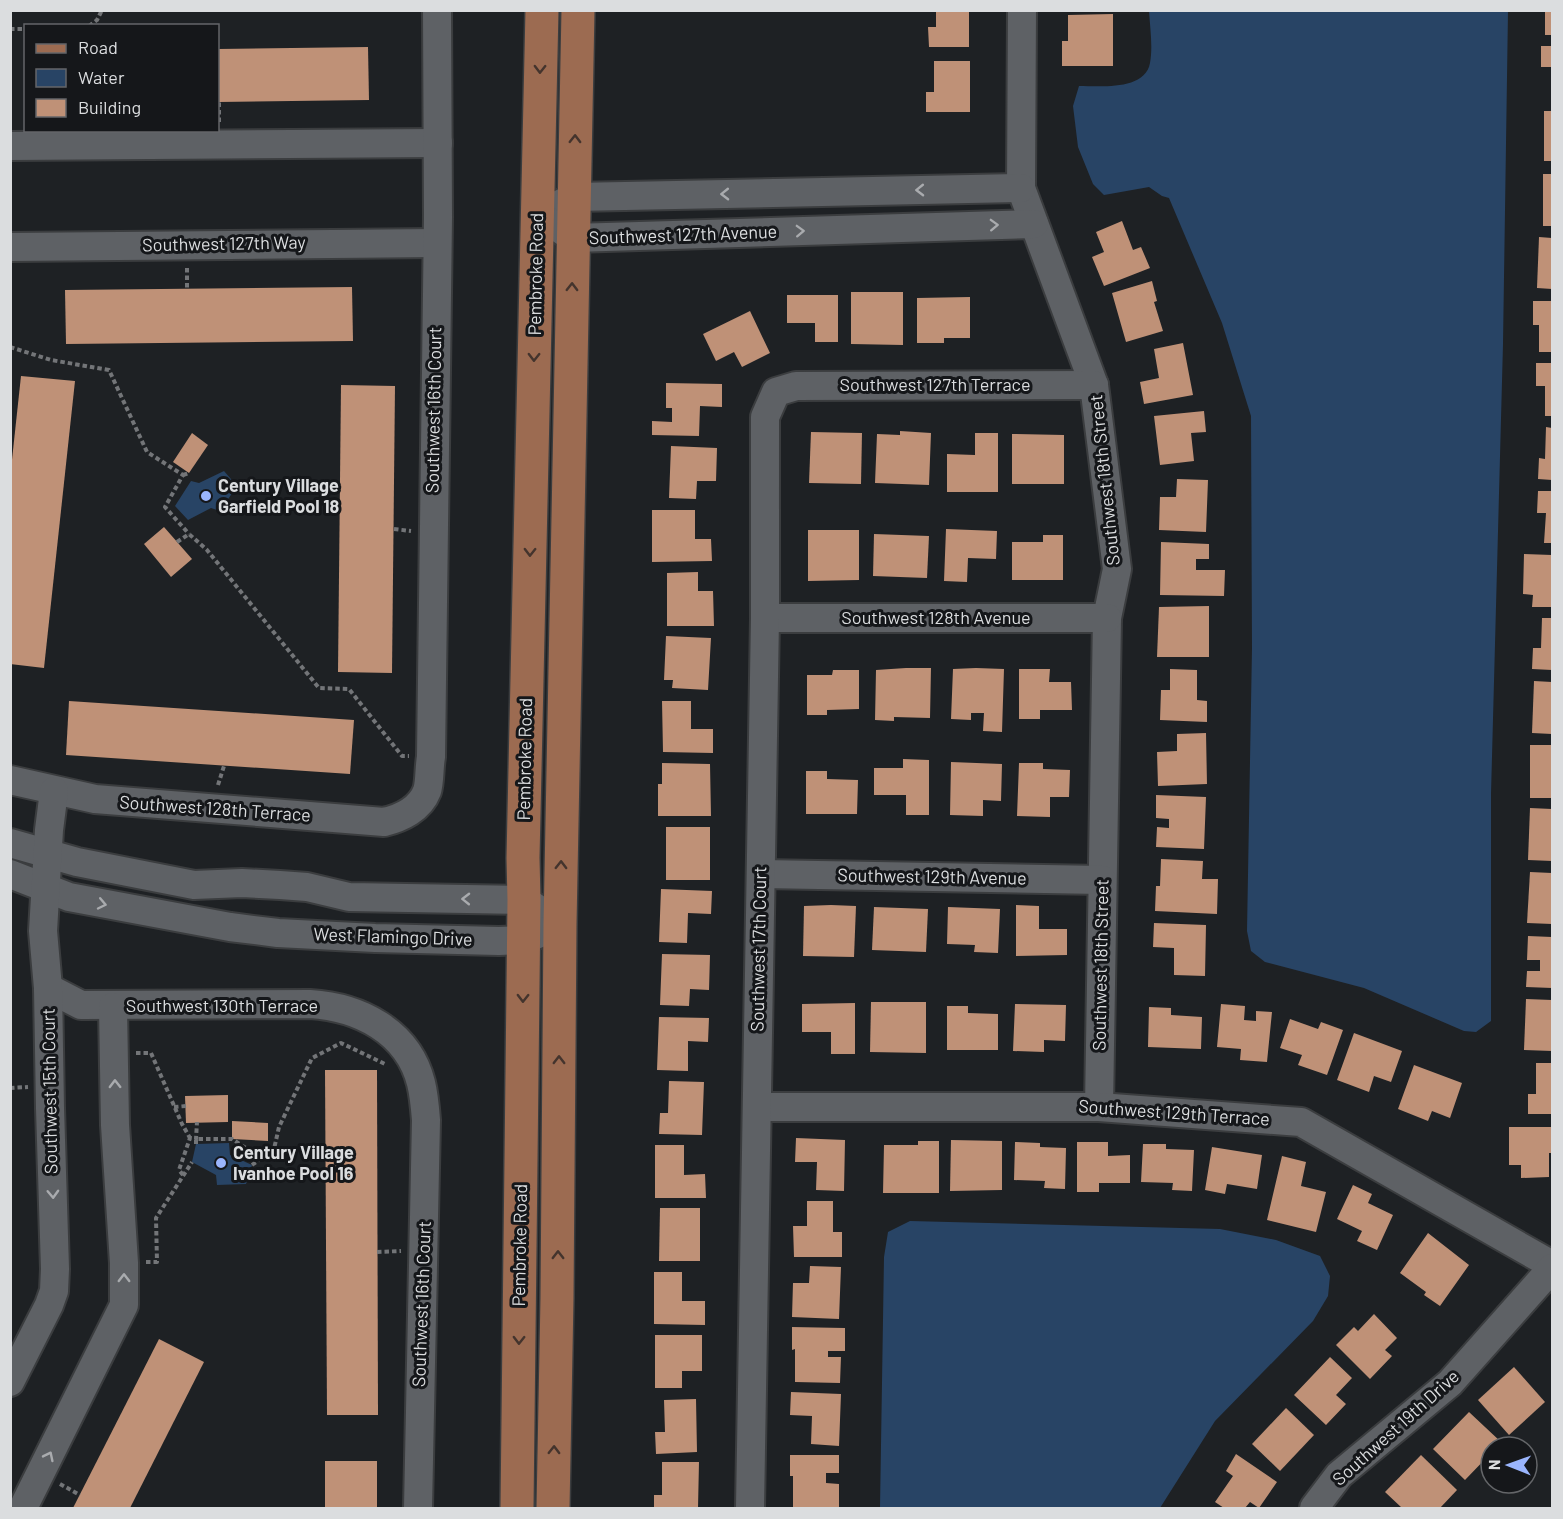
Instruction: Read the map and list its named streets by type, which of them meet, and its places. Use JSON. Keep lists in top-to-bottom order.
{
  "streets": {
    "main road": ["Pembroke Road"],
    "street": [
      "Southwest 127th Avenue",
      "Southwest 127th Way",
      "Southwest 127th Terrace",
      "Southwest 16th Court",
      "Southwest 18th Street",
      "Southwest 128th Avenue",
      "Southwest 128th Terrace",
      "Southwest 129th Avenue",
      "West Flamingo Drive",
      "Southwest 17th Court",
      "Southwest 130th Terrace",
      "Southwest 15th Court",
      "Southwest 129th Terrace",
      "Southwest 19th Drive"
    ]
  },
  "crossings": [
    ["Southwest 127th Avenue", "Pembroke Road"],
    ["Southwest 127th Avenue", "Southwest 18th Street"],
    ["Southwest 127th Way", "Southwest 16th Court"],
    ["Pembroke Road", "West Flamingo Drive"],
    ["Southwest 127th Terrace", "Southwest 18th Street"],
    ["Southwest 127th Terrace", "Southwest 17th Court"],
    ["Southwest 16th Court", "Southwest 128th Terrace"],
    ["Southwest 16th Court", "Southwest 130th Terrace"],
    ["Southwest 18th Street", "Southwest 128th Avenue"],
    ["Southwest 18th Street", "Southwest 129th Avenue"],
    ["Southwest 18th Street", "Southwest 129th Terrace"],
    ["Southwest 128th Avenue", "Southwest 17th Court"],
    ["Southwest 128th Terrace", "Southwest 15th Court"],
    ["Southwest 129th Avenue", "Southwest 17th Court"],
    ["West Flamingo Drive", "Southwest 15th Court"],
    ["Southwest 17th Court", "Southwest 129th Terrace"],
    ["Southwest 130th Terrace", "Southwest 15th Court"],
    ["Southwest 129th Terrace", "Southwest 19th Drive"]
  ],
  "places": ["Century Village Garfield Pool 18", "Century Village Ivanhoe Pool 16"],
  "legend": ["Road", "Water", "Building"],
  "north": "left"
}
